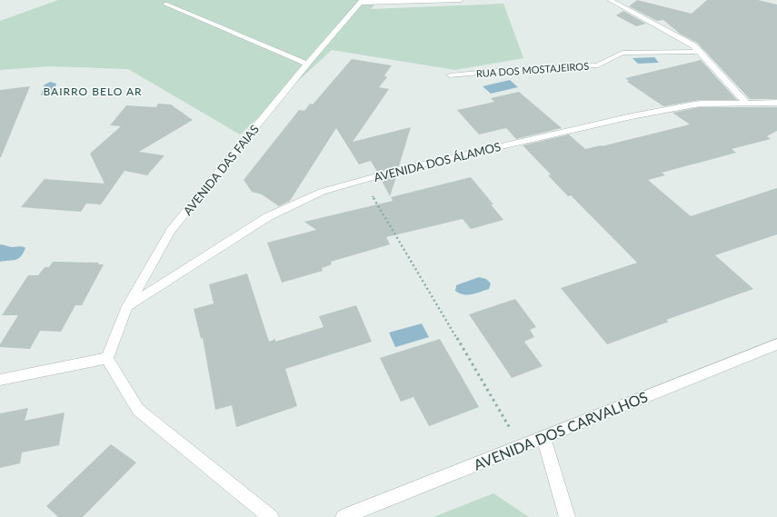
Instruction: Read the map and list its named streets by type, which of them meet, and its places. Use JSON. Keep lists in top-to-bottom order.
{
  "streets": {
    "street": [
      "RUA DOS MOSTAJEIROS",
      "AVENIDA DOS ÁLAMOS",
      "AVENIDA DAS FAIAS",
      "AVENIDA DOS CARVALHOS"
    ]
  },
  "crossings": [
    ["AVENIDA DOS ÁLAMOS", "AVENIDA DAS FAIAS"]
  ],
  "districts": ["BAIRRO BELO AR"]
}
